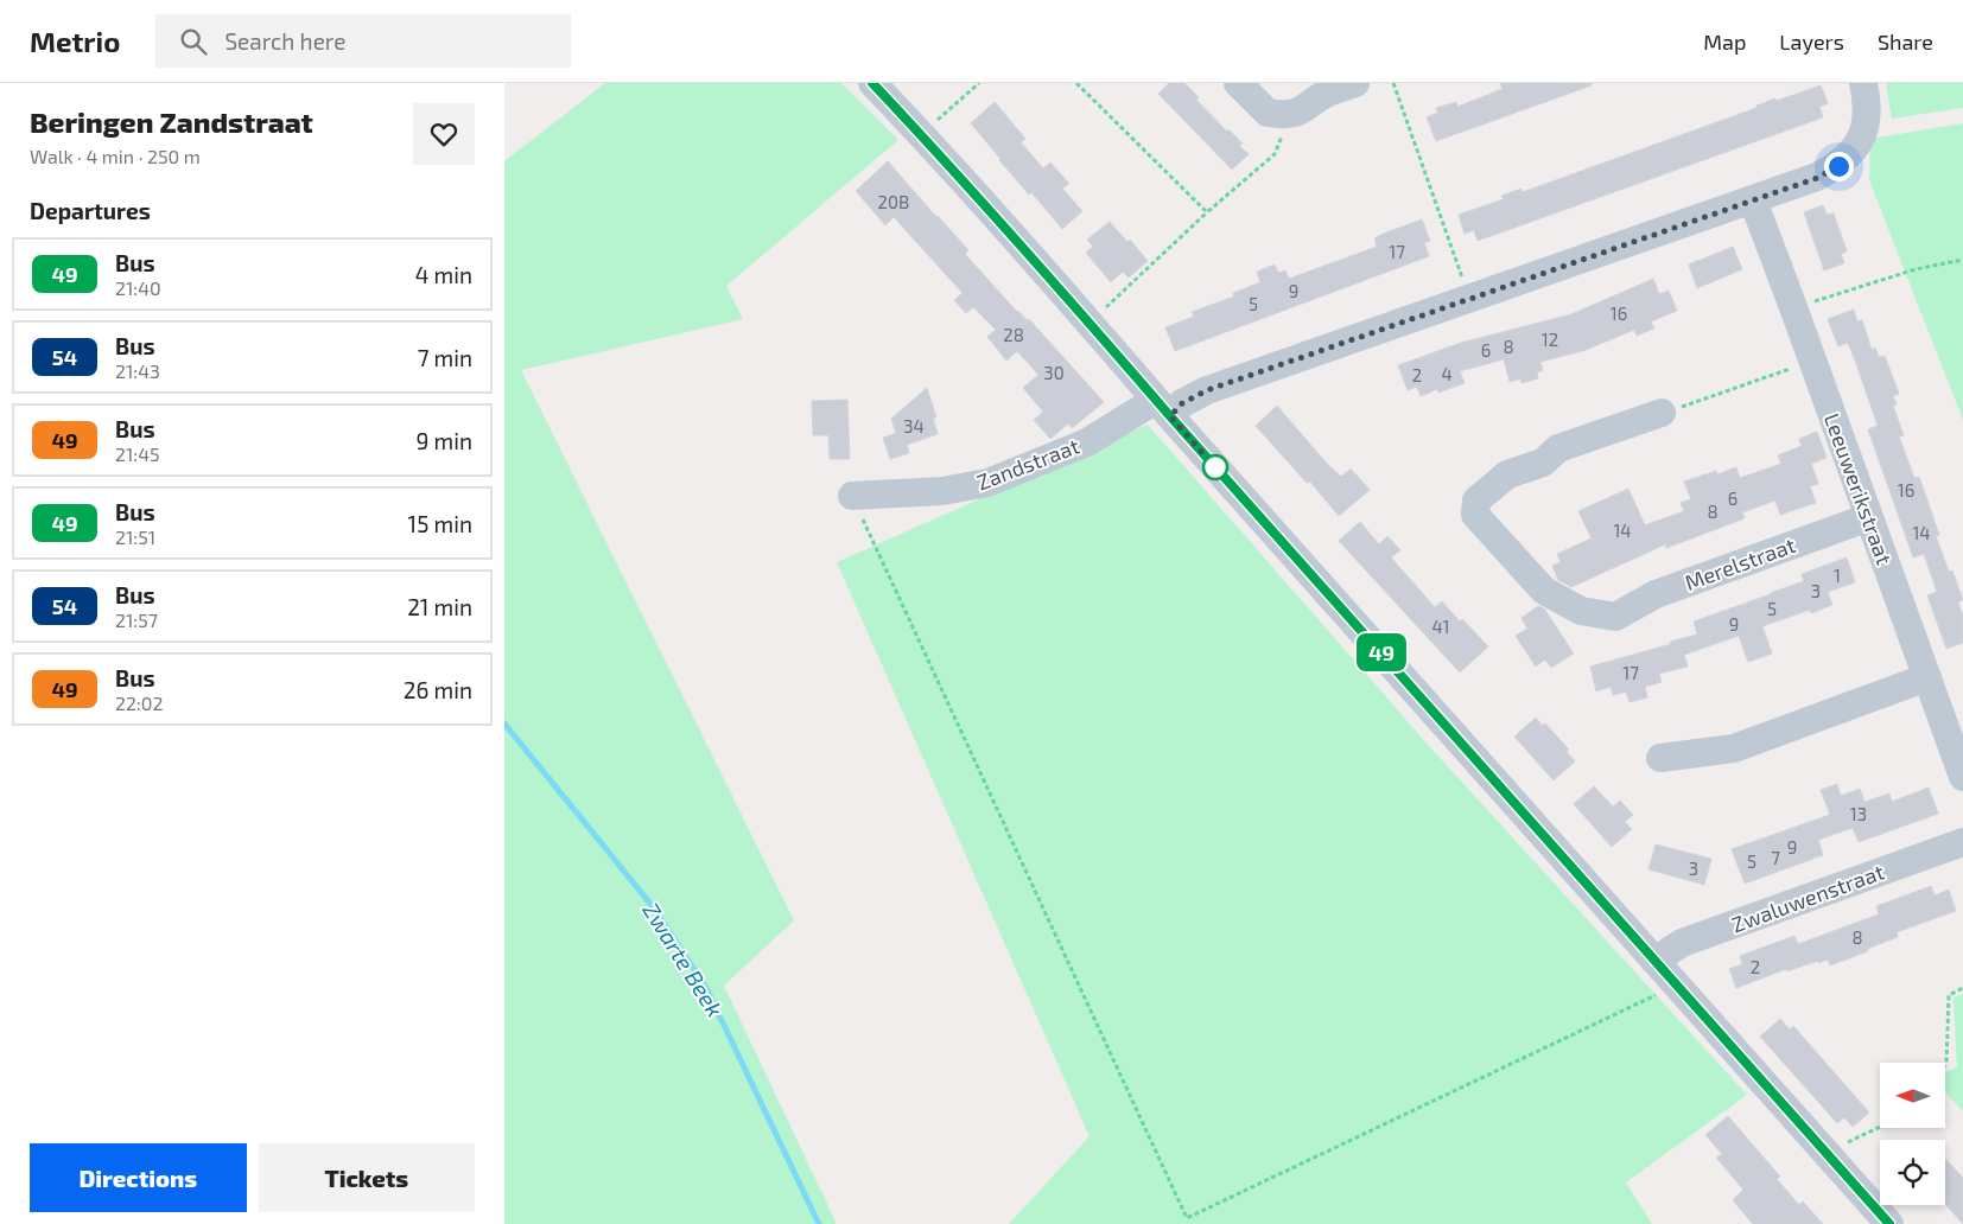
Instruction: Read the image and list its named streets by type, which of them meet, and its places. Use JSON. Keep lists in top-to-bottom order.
{
  "streets": {
    "street": [
      "Zandstraat",
      "Leeuwerikstraat",
      "Merelstraat",
      "Zwaluwenstraat"
    ]
  },
  "crossings": [
    ["Zandstraat", "Leeuwerikstraat"],
    ["Leeuwerikstraat", "Merelstraat"]
  ],
  "water": ["Zwarte Beek"],
  "lines": ["bus line 49"],
  "house_numbers": [
    "20B",
    "17",
    "9",
    "5",
    "16",
    "28",
    "12",
    "8",
    "6",
    "30",
    "4",
    "2",
    "34",
    "16",
    "6",
    "8",
    "14",
    "14",
    "1",
    "3",
    "5",
    "9",
    "41",
    "17",
    "13",
    "9",
    "7",
    "5",
    "3",
    "8",
    "2"
  ],
  "north": "left",
  "page": {
    "header": "Metrio",
    "search": "Search here",
    "nav": ["Map", "Layers", "Share"],
    "heading": [
      ["Beringen Zandstraat", "Walk · 4 min · 250 m"],
      "Departures"
    ],
    "on_map": "49",
    "list": [
      {
        "mark": "49",
        "name": "Bus",
        "note": "21:40",
        "value": "4 min"
      },
      {
        "mark": "54",
        "name": "Bus",
        "note": "21:43",
        "value": "7 min"
      },
      {
        "mark": "49",
        "name": "Bus",
        "note": "21:45",
        "value": "9 min"
      },
      {
        "mark": "49",
        "name": "Bus",
        "note": "21:51",
        "value": "15 min"
      },
      {
        "mark": "54",
        "name": "Bus",
        "note": "21:57",
        "value": "21 min"
      },
      {
        "mark": "49",
        "name": "Bus",
        "note": "22:02",
        "value": "26 min"
      }
    ],
    "buttons": ["Directions", "Tickets"]
  }
}
